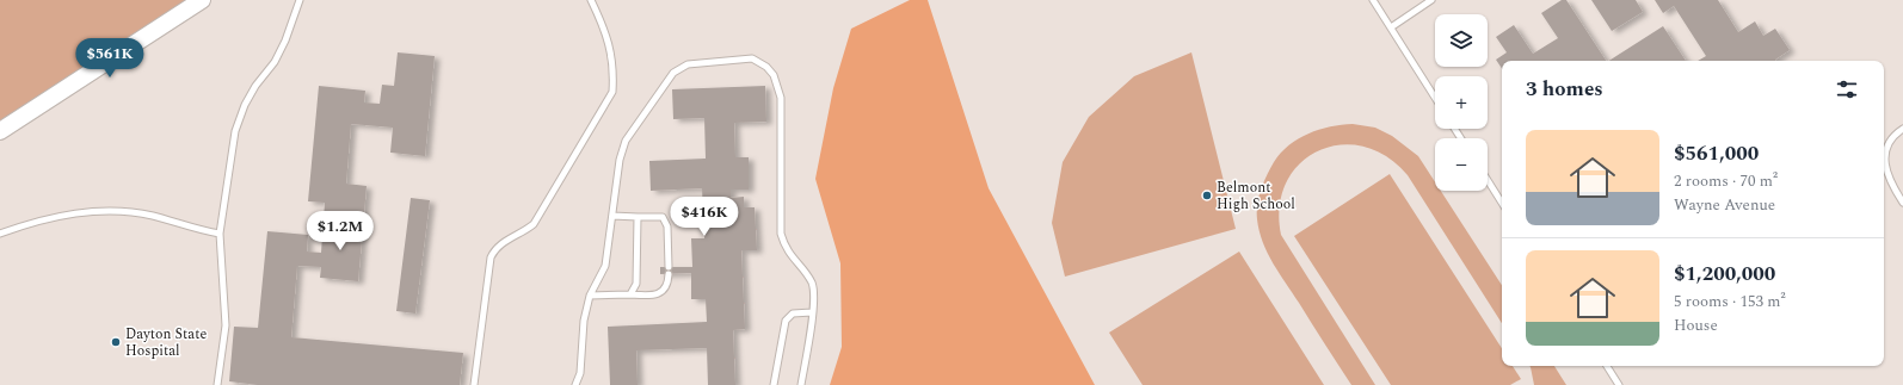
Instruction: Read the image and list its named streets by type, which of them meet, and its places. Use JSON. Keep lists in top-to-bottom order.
{
  "places": ["Belmont High School", "Dayton State Hospital"],
  "page": {
    "map_buttons": ["+", "−"],
    "price": ["$561K", "$416K", "$1.2M"],
    "heading": "3 homes",
    "list": [
      {
        "name": "$561,000",
        "note": "2 rooms · 70 m² · Wayne Avenue"
      },
      {
        "name": "$1,200,000",
        "note": "5 rooms · 153 m² · House"
      }
    ]
  }
}
